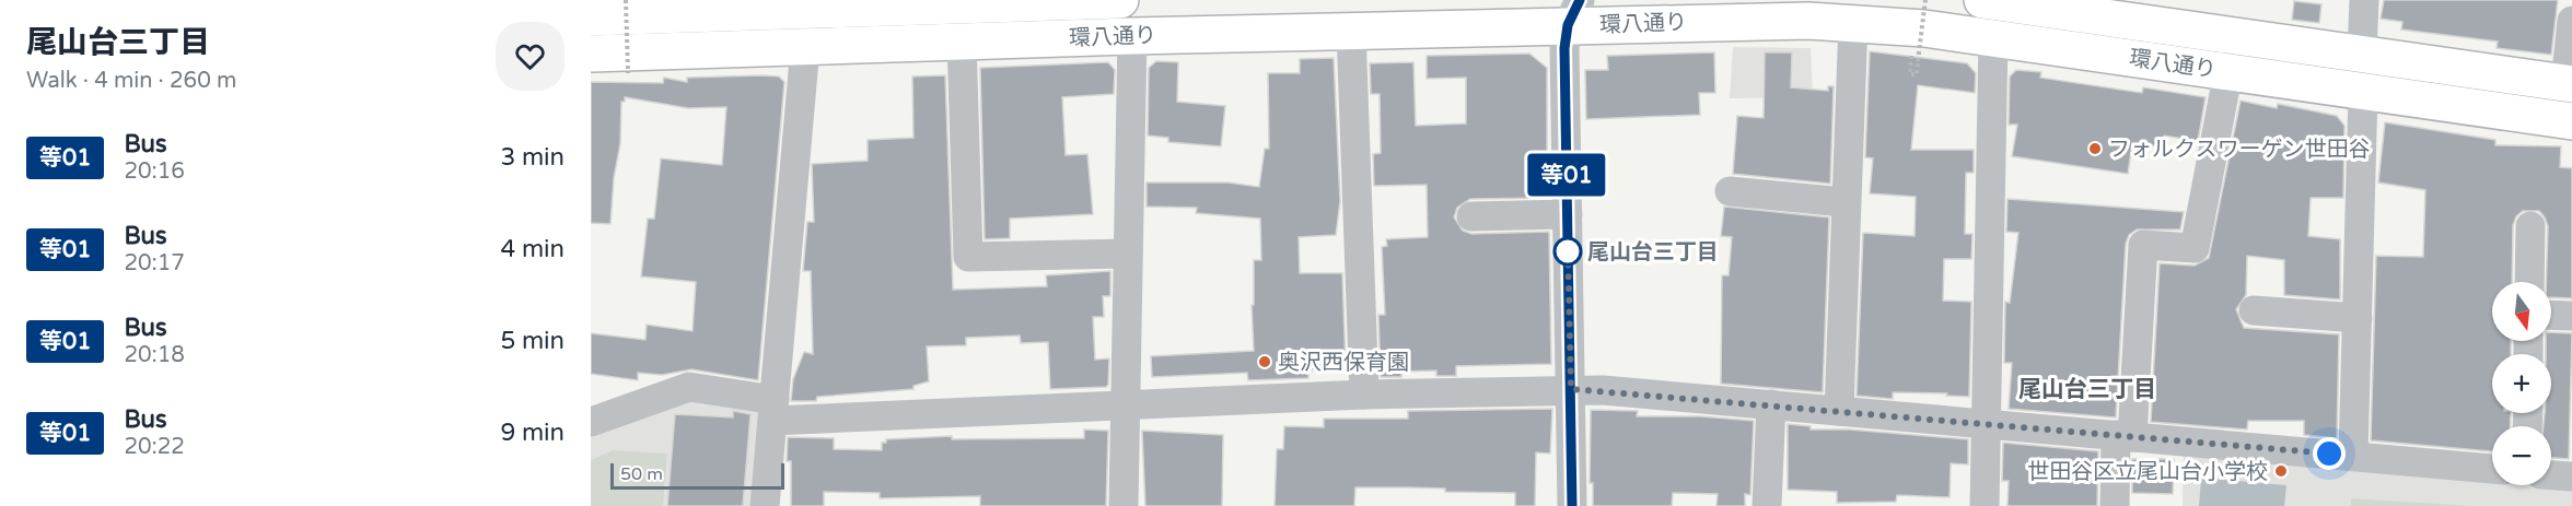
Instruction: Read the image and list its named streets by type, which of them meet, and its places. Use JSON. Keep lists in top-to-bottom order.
{
  "streets": {
    "main road": ["環八通り"]
  },
  "districts": ["尾山台三丁目"],
  "places": [
    "フォルクスワーゲン世田谷",
    "尾山台三丁目",
    "奥沢西保育園",
    "世田谷区立尾山台小学校"
  ],
  "lines": ["bus line 等01"],
  "scale_bar": "50 m",
  "north": "bottom",
  "page": {
    "heading": ["尾山台三丁目", "Walk · 4 min · 260 m"],
    "on_map": "等01",
    "list": [
      {
        "mark": "等01",
        "name": "Bus",
        "note": "20:16",
        "value": "3 min"
      },
      {
        "mark": "等01",
        "name": "Bus",
        "note": "20:17",
        "value": "4 min"
      },
      {
        "mark": "等01",
        "name": "Bus",
        "note": "20:18",
        "value": "5 min"
      },
      {
        "mark": "等01",
        "name": "Bus",
        "note": "20:22",
        "value": "9 min"
      }
    ],
    "map_buttons": ["+", "−"],
    "scale": "50 m"
  }
}
